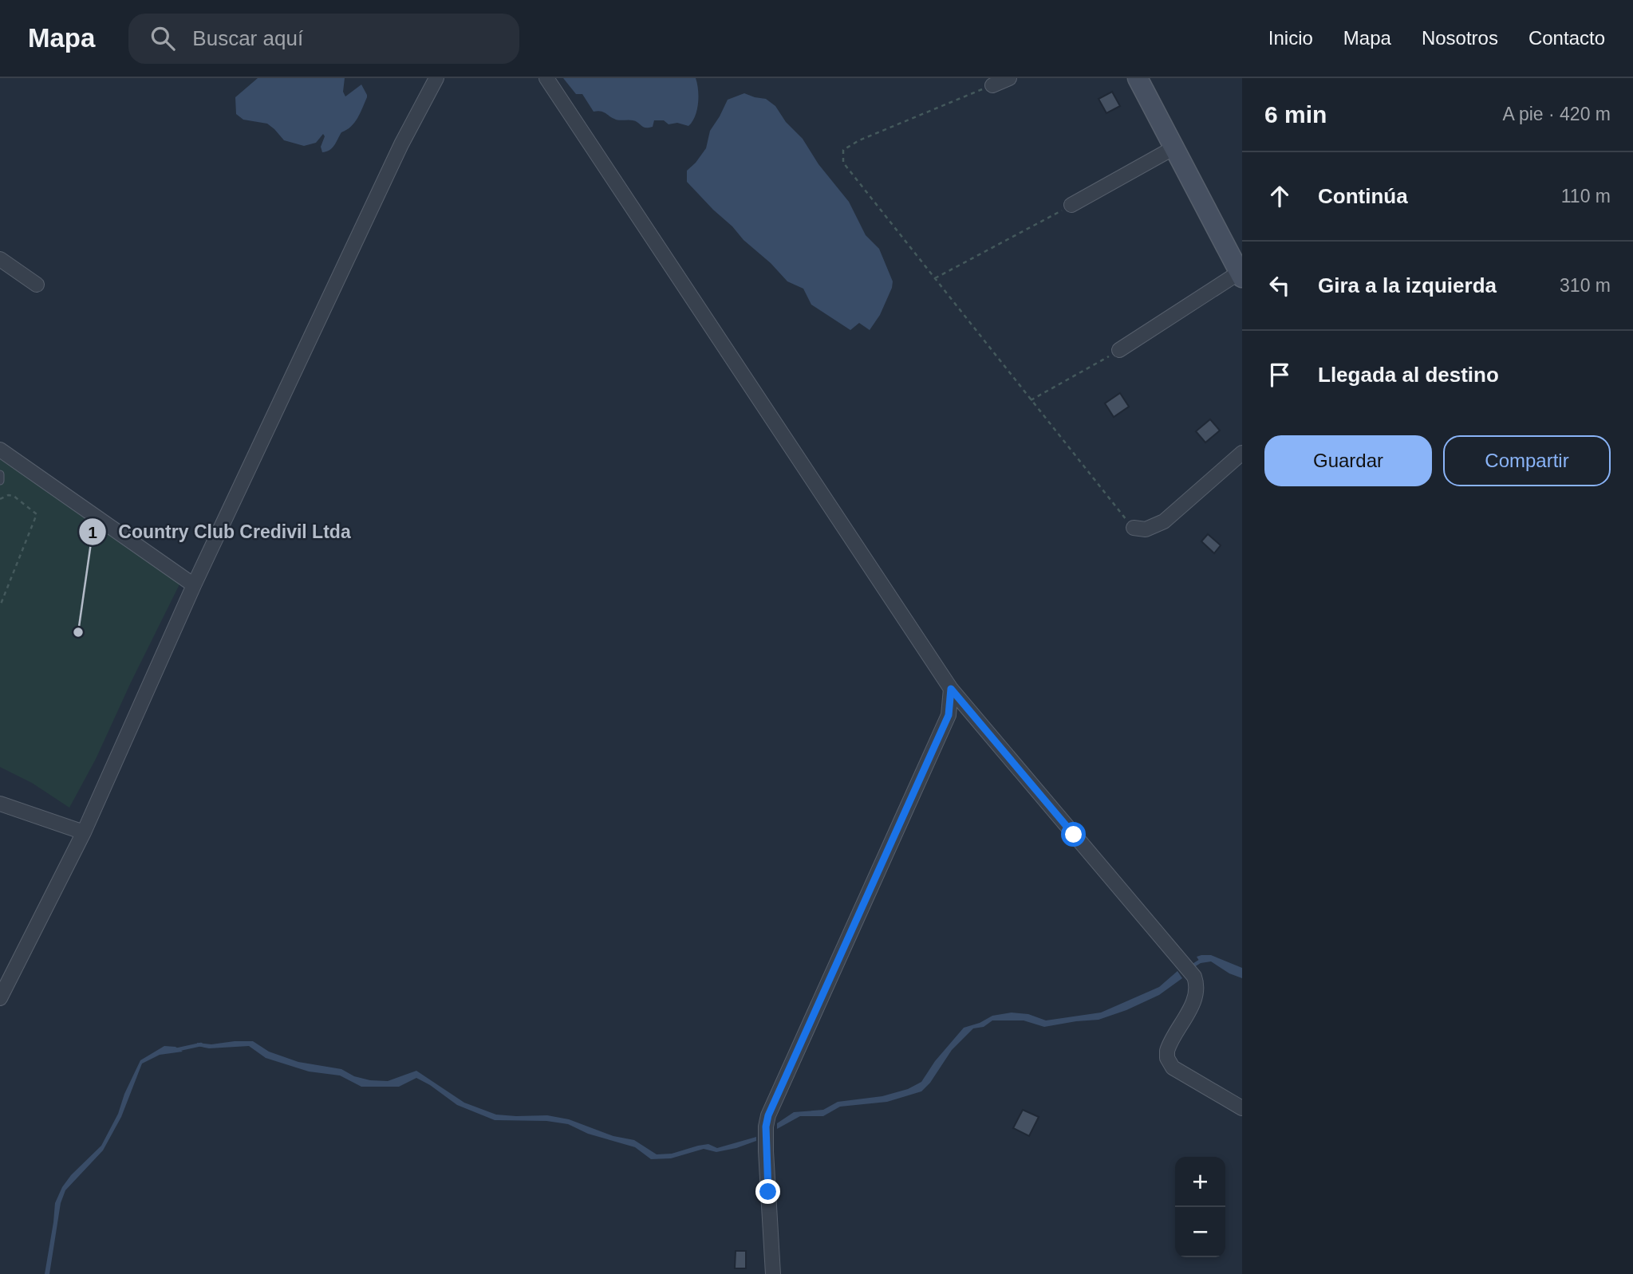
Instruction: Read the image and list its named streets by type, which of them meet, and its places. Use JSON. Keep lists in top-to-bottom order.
{
  "places": ["Country Club Credivil Ltda"],
  "page": {
    "header": "Mapa",
    "search": "Buscar aquí",
    "nav": [
      "Inicio",
      "Mapa",
      "Nosotros",
      "Contacto"
    ],
    "heading": ["6 min", "A pie · 420 m"],
    "list": [
      ["Continúa", "110 m"],
      ["Gira a la izquierda", "310 m"],
      "Llegada al destino"
    ],
    "buttons": ["Guardar", "Compartir"],
    "map_buttons": ["+", "−"]
  }
}
